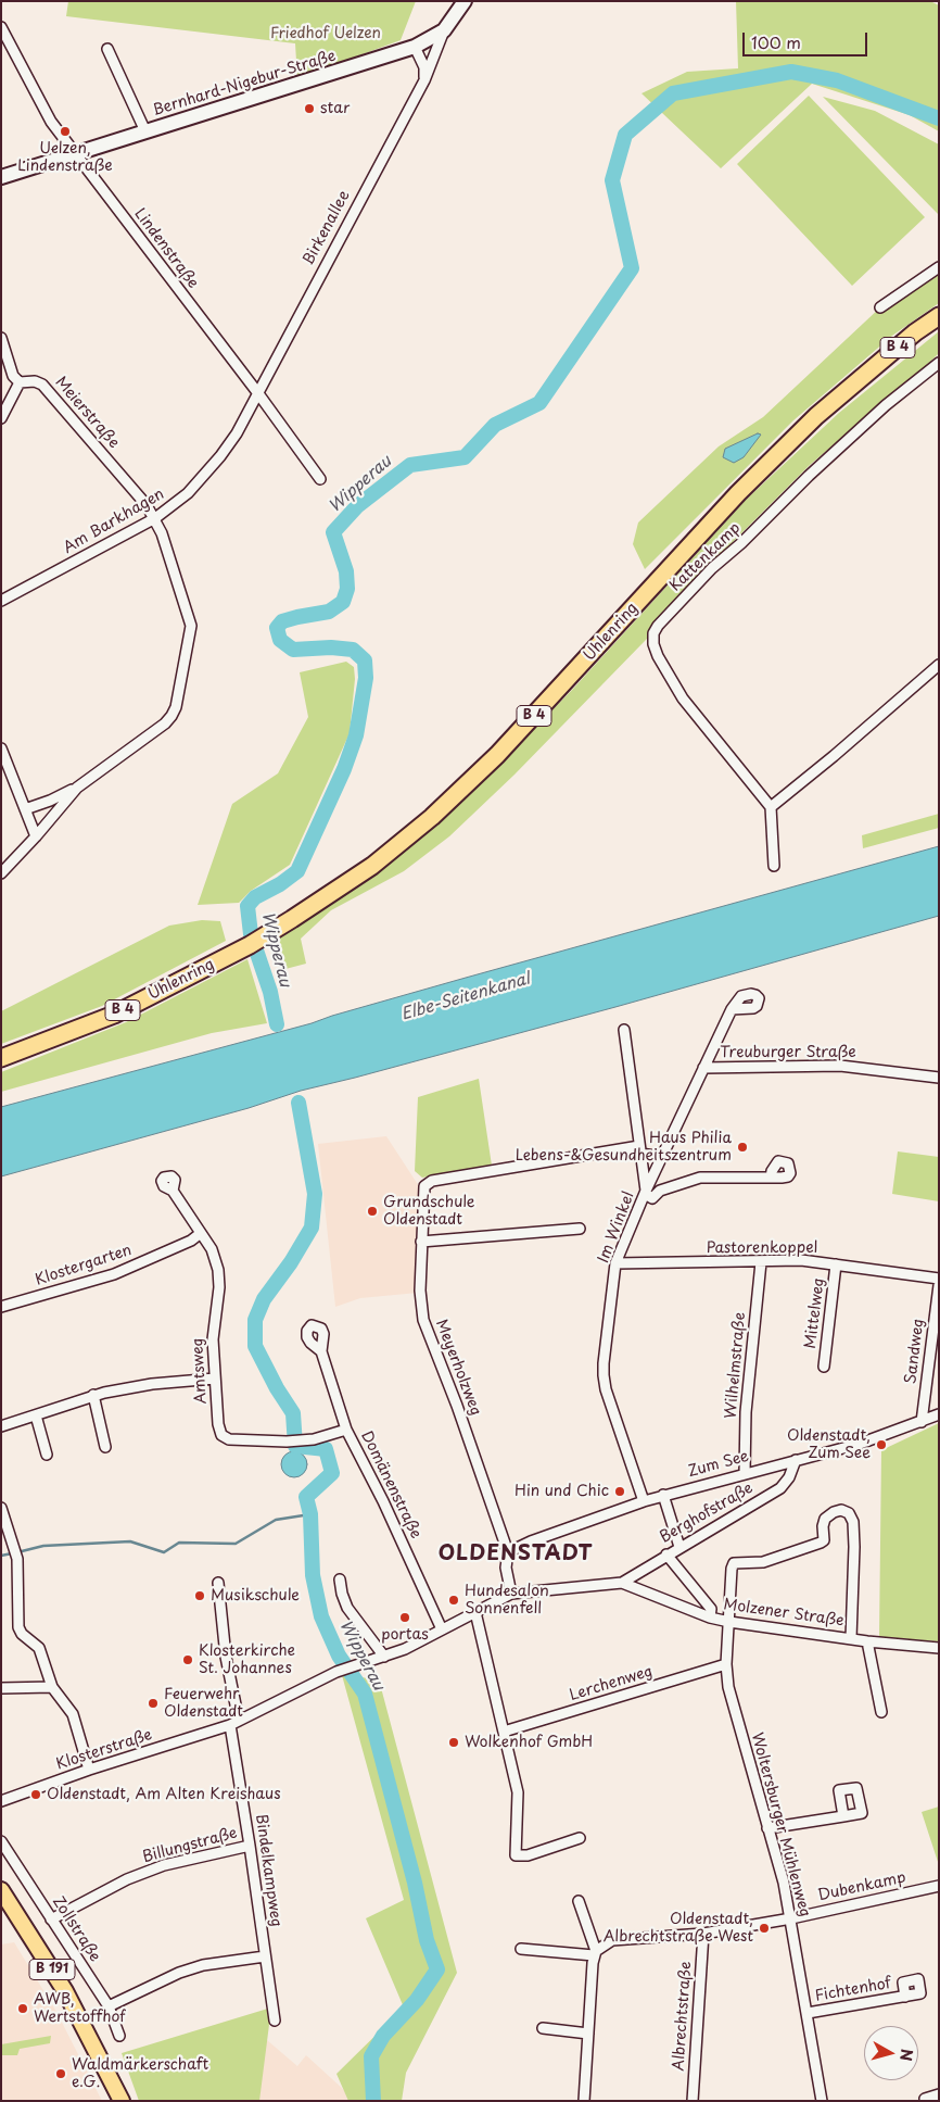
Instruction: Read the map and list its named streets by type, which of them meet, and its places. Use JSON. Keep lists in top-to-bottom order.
{
  "streets": {
    "highway": ["B 4", "Uhlenring"],
    "main road": ["Bernhard-Nigebur-Straße", "Birkenallee", "B 191"],
    "street": [
      "Lindenstraße",
      "Meierstraße",
      "Am Barkhagen",
      "Kattenkamp",
      "Treuburger Straße",
      "Im Winkel",
      "Pastorenkoppel",
      "Klostergarten",
      "Mittelweg",
      "Sandweg",
      "Wilhelmstraße",
      "Meyerholzweg",
      "Amtsweg",
      "Zum See",
      "Domänenstraße",
      "Berghofstraße",
      "Molzener Straße",
      "Lerchenweg",
      "Klosterstraße",
      "Woltersburger Mühlenweg",
      "Billungstraße",
      "Bindelkampweg",
      "Dubenkamp",
      "Zollstraße",
      "Fichtenhof",
      "Albrechtstraße"
    ]
  },
  "crossings": [
    ["Bernhard-Nigebur-Straße", "Birkenallee"],
    ["Bernhard-Nigebur-Straße", "Lindenstraße"],
    ["Birkenallee", "Lindenstraße"],
    ["Birkenallee", "Am Barkhagen"],
    ["Lindenstraße", "Am Barkhagen"],
    ["Meierstraße", "Am Barkhagen"],
    ["Treuburger Straße", "Im Winkel"],
    ["Im Winkel", "Pastorenkoppel"],
    ["Im Winkel", "Zum See"],
    ["Pastorenkoppel", "Mittelweg"],
    ["Pastorenkoppel", "Wilhelmstraße"],
    ["Klostergarten", "Amtsweg"],
    ["Sandweg", "Zum See"],
    ["Wilhelmstraße", "Zum See"],
    ["Meyerholzweg", "Zum See"],
    ["Meyerholzweg", "Molzener Straße"],
    ["Meyerholzweg", "Klosterstraße"],
    ["Amtsweg", "Domänenstraße"],
    ["Zum See", "Berghofstraße"],
    ["Domänenstraße", "Klosterstraße"],
    ["Berghofstraße", "Molzener Straße"],
    ["Molzener Straße", "Klosterstraße"],
    ["Molzener Straße", "Woltersburger Mühlenweg"],
    ["Lerchenweg", "Woltersburger Mühlenweg"],
    ["Klosterstraße", "Bindelkampweg"],
    ["Woltersburger Mühlenweg", "Dubenkamp"],
    ["Woltersburger Mühlenweg", "Fichtenhof"],
    ["Billungstraße", "Bindelkampweg"],
    ["Billungstraße", "Zollstraße"],
    ["Dubenkamp", "Albrechtstraße"]
  ],
  "districts": ["OLDENSTADT"],
  "water": ["Wipperau", "Elbe-Seitenkanal"],
  "parks": ["Friedhof Uelzen"],
  "places": [
    "star",
    "Uelzen, Lindenstraße",
    "Haus Philia Lebens-&Gesundheitszentrum",
    "Grundschule Oldenstadt",
    "Oldenstadt, Zum See",
    "Hin und Chic",
    "Musikschule",
    "Hundesalon Sonnenfell",
    "portas",
    "Klosterkirche St. Johannes",
    "Feuerwehr Oldenstadt",
    "Wolkenhof GmbH",
    "Oldenstadt, Am Alten Kreishaus",
    "Oldenstadt, Albrechtstraße West",
    "AWB, Wertstoffhof",
    "Waldmärkerschaft e.G."
  ],
  "scale_bar": "100 m",
  "north": "right"
}
